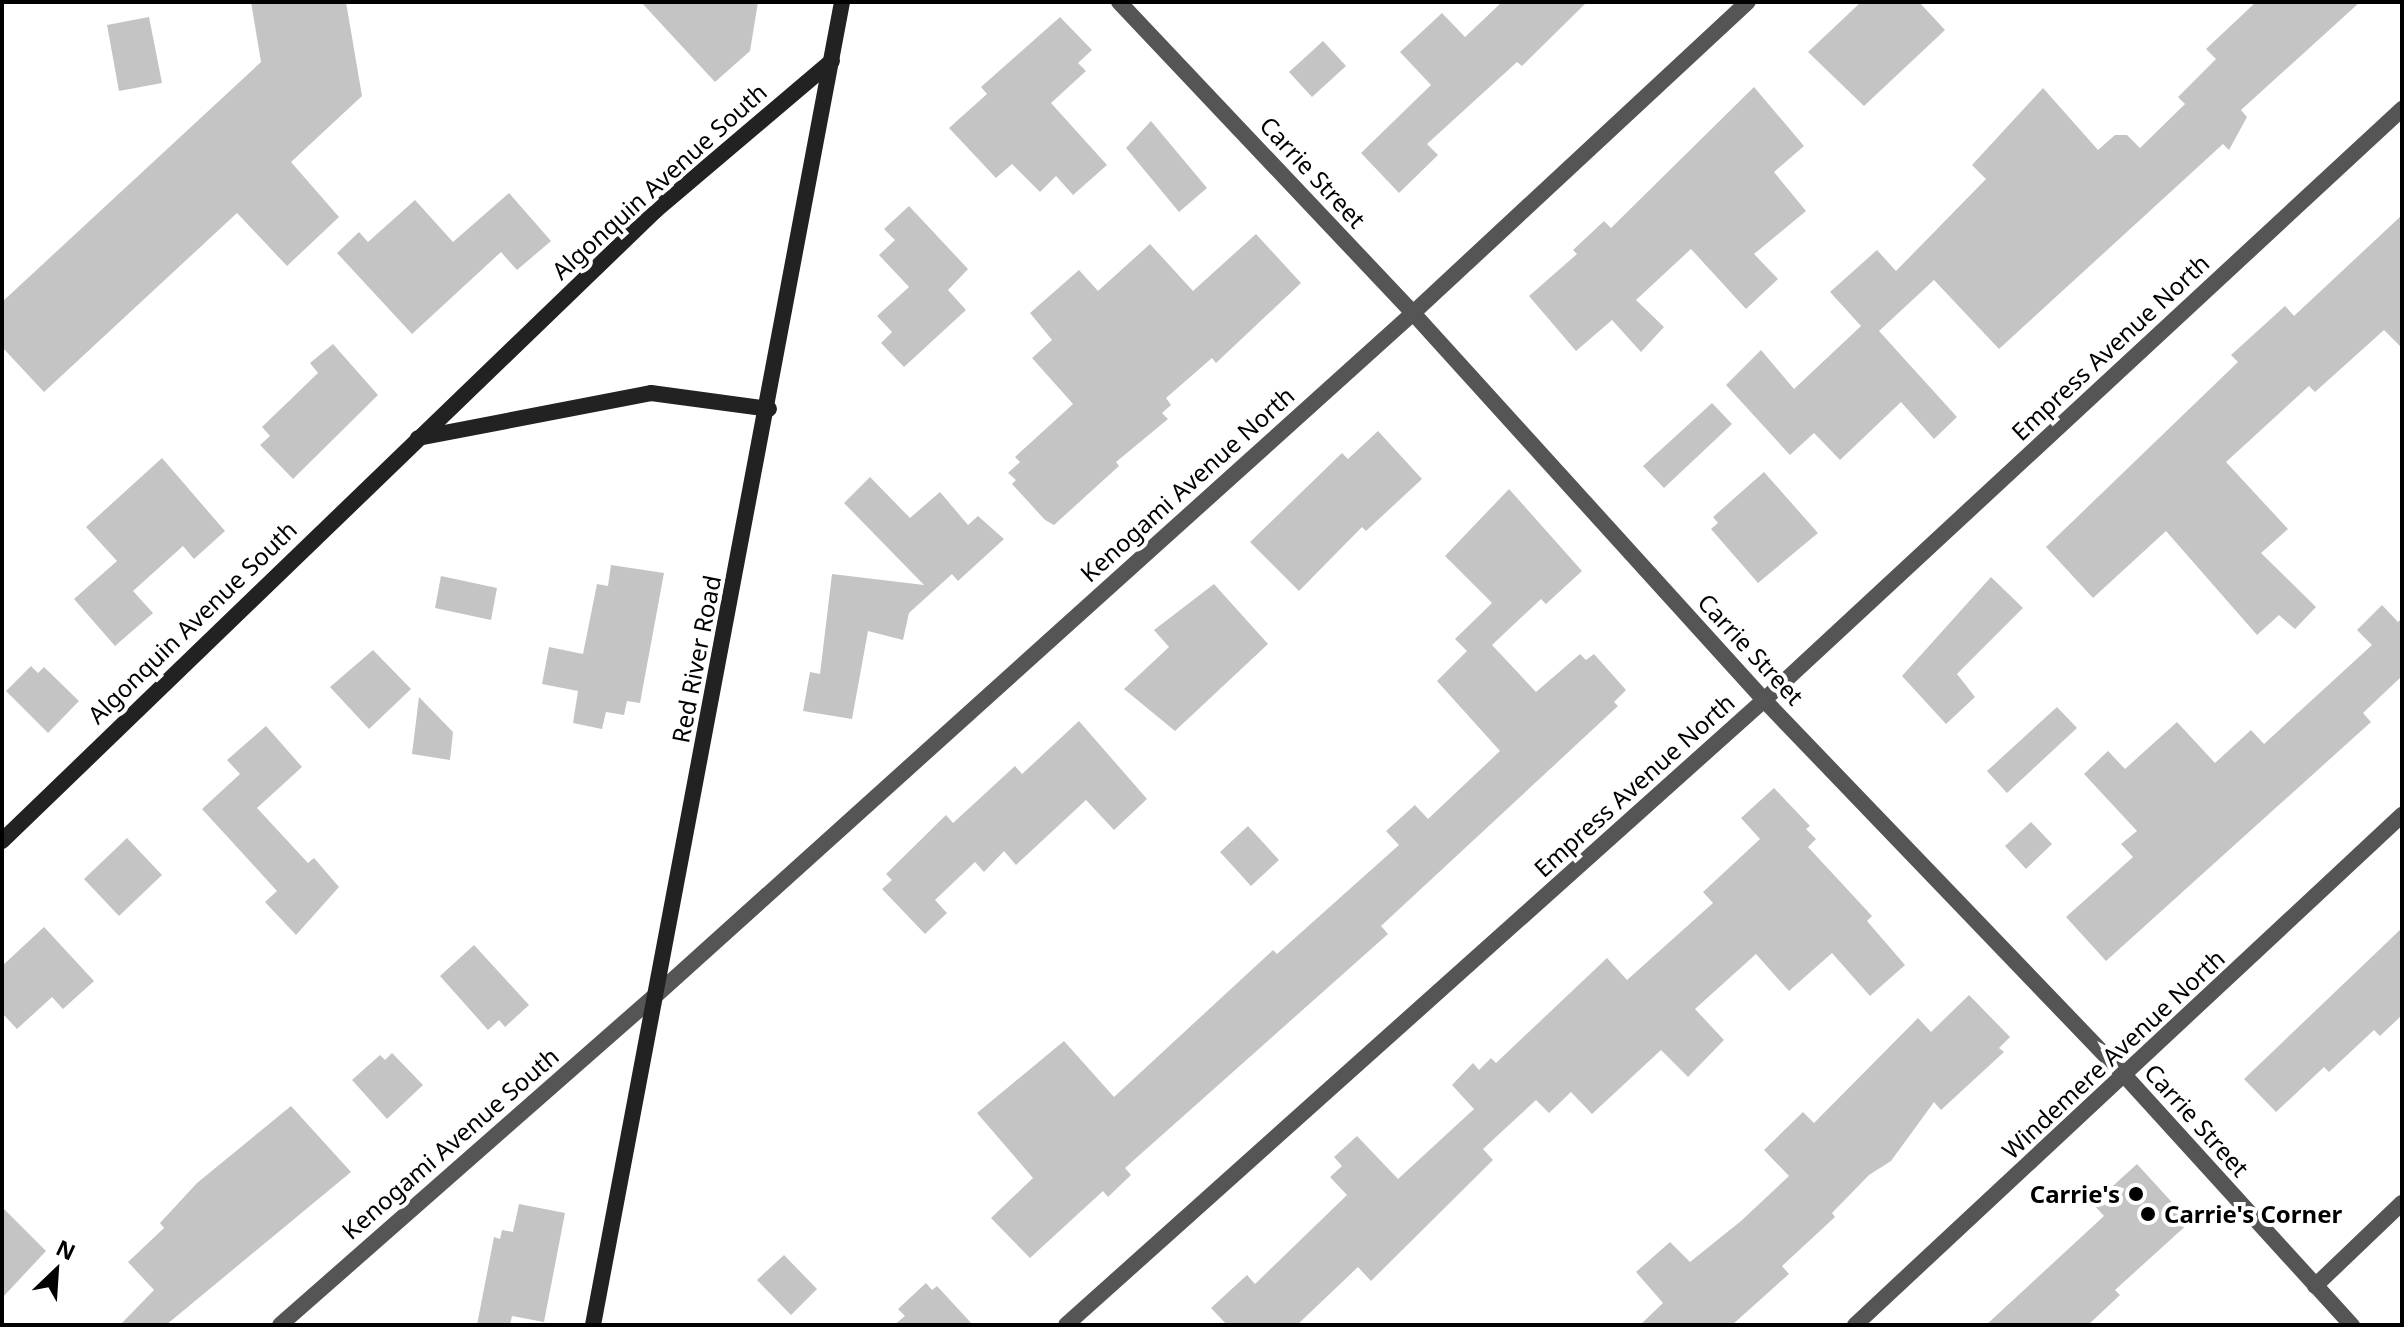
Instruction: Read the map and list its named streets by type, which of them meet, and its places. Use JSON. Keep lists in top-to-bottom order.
{
  "streets": {
    "main road": ["Algonquin Avenue South", "Red River Road"],
    "street": [
      "Carrie Street",
      "Empress Avenue North",
      "Kenogami Avenue North",
      "Windemere Avenue North",
      "Kenogami Avenue South"
    ]
  },
  "crossings": [
    ["Carrie Street", "Empress Avenue North"],
    ["Carrie Street", "Kenogami Avenue North"],
    ["Carrie Street", "Windemere Avenue North"],
    ["Algonquin Avenue South", "Red River Road"],
    ["Kenogami Avenue North", "Red River Road"],
    ["Kenogami Avenue North", "Kenogami Avenue South"],
    ["Red River Road", "Kenogami Avenue South"]
  ],
  "places": ["Carrie's", "Carrie's Corner"],
  "north": "top right"
}
